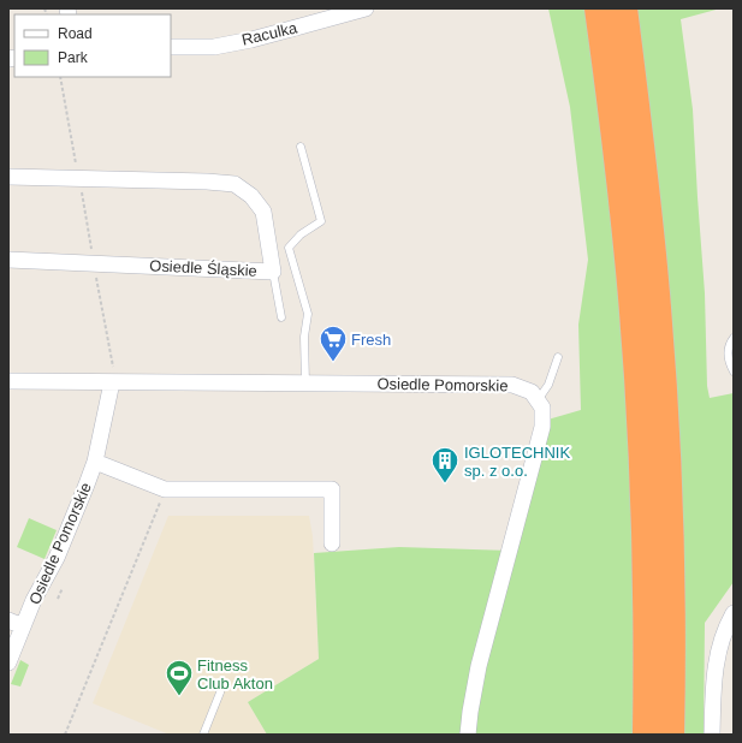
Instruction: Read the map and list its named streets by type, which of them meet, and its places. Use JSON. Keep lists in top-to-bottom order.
{
  "streets": {
    "street": ["Raculka", "Osiedle Śląskie", "Osiedle Pomorskie"]
  },
  "places": {
    "supermarket": ["Fresh"],
    "building": ["IGLOTECHNIK sp. z o.o."],
    "sports": ["Fitness Club Akton"]
  },
  "legend": ["Road", "Park"]
}
